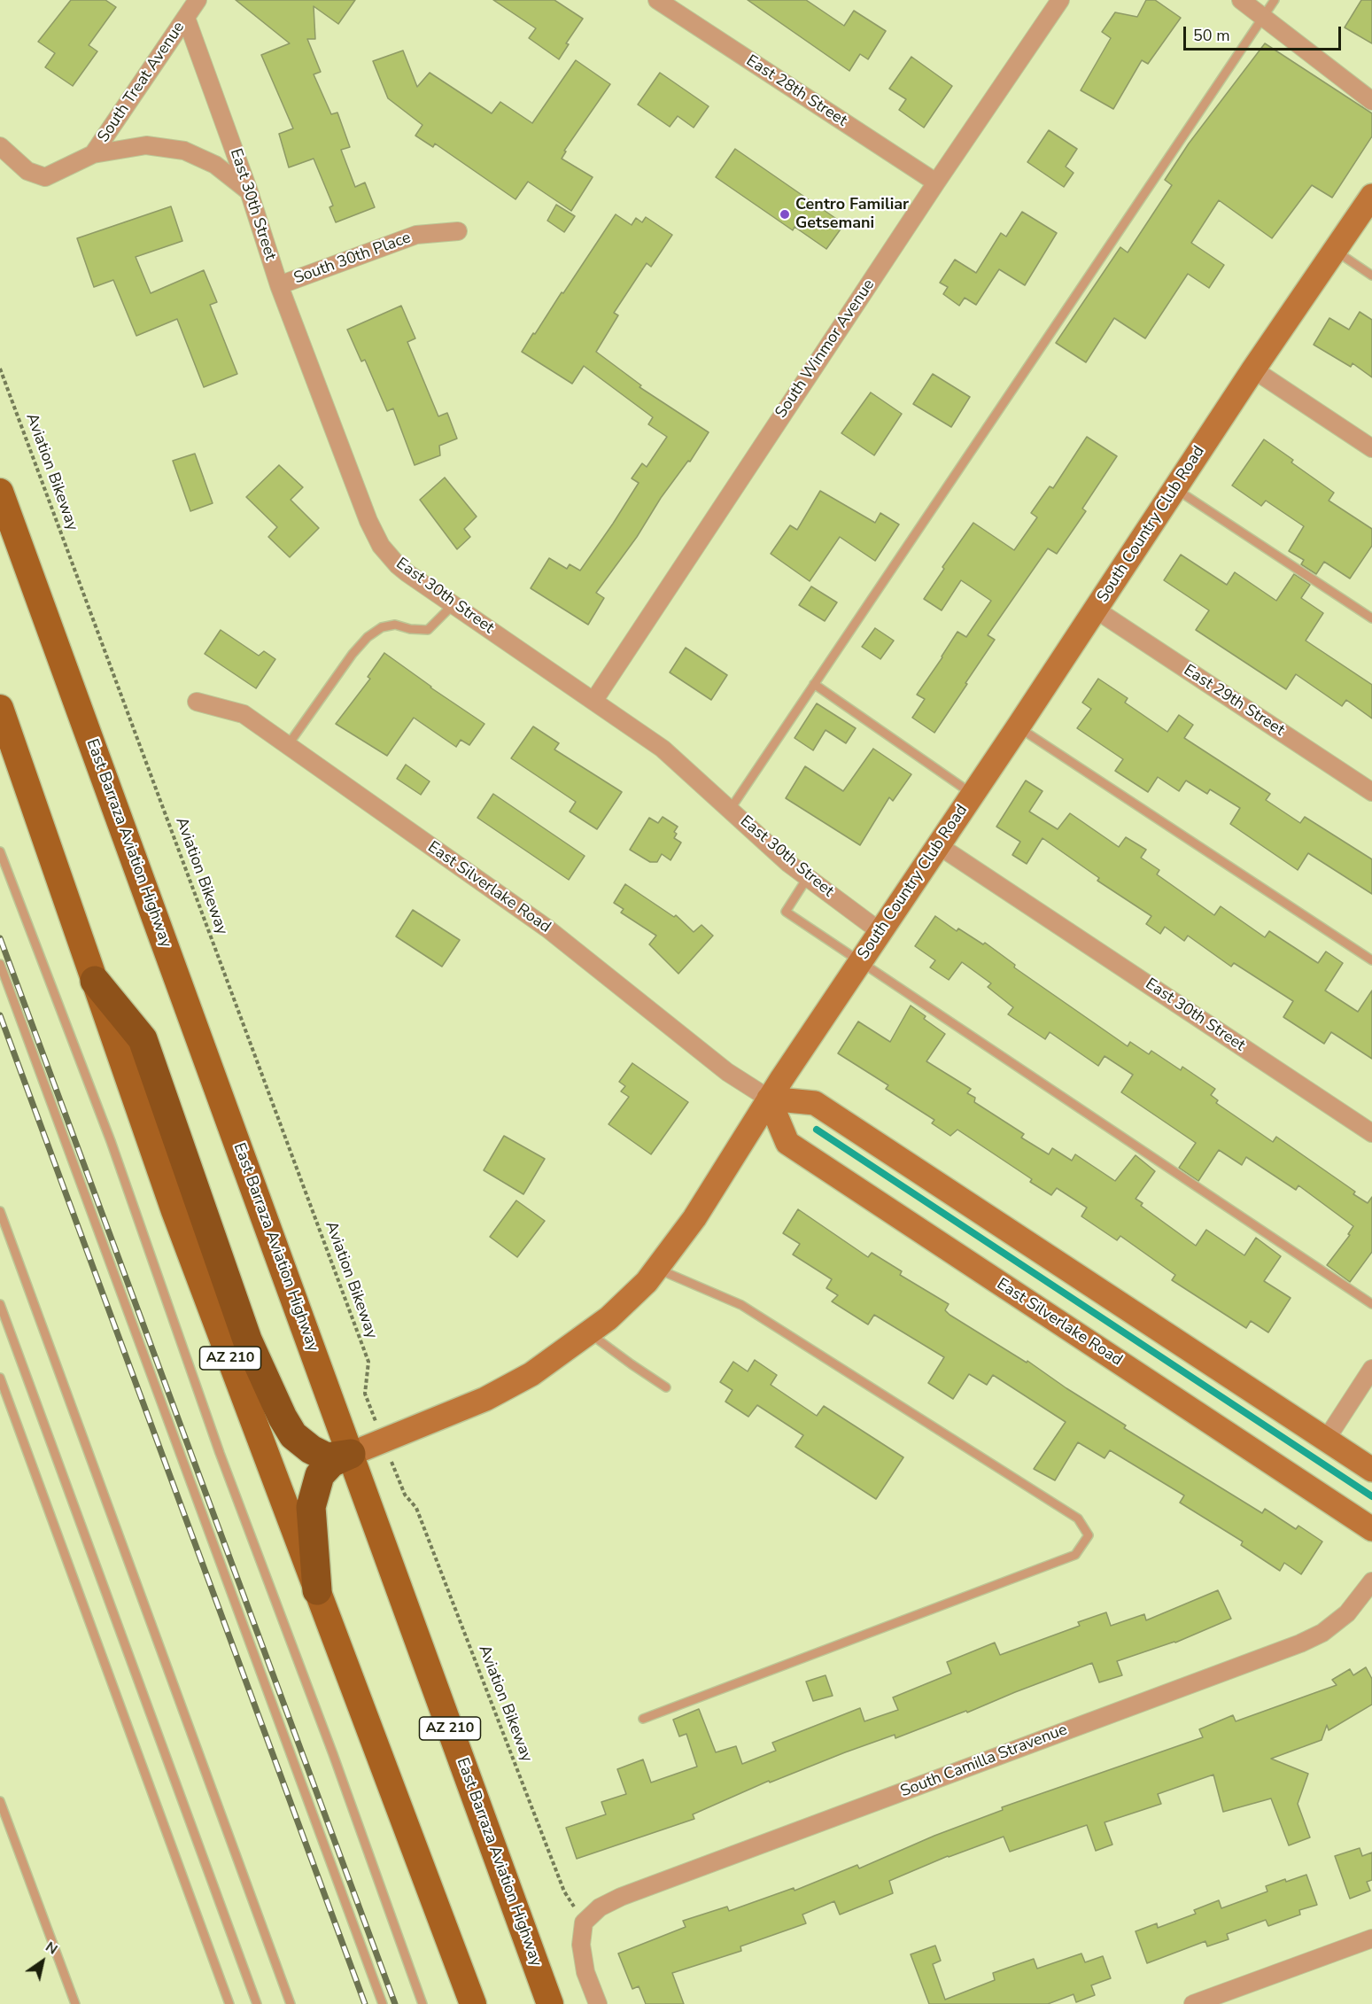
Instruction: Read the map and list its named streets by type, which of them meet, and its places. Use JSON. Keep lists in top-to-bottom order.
{
  "streets": {
    "main road": [
      "South Country Club Road",
      "East Barraza Aviation Highway",
      "East Silverlake Road",
      "AZ 210"
    ],
    "street": [
      "South Treat Avenue",
      "East 28th Street",
      "East 30th Street",
      "South 30th Place",
      "South Winmor Avenue",
      "East 29th Street",
      "South Camilla Stravenue"
    ],
    "path": ["Aviation Bikeway"]
  },
  "crossings": [
    ["South Treat Avenue", "East 30th Street"],
    ["East 28th Street", "South Winmor Avenue"],
    ["East 30th Street", "South 30th Place"],
    ["East 30th Street", "South Winmor Avenue"],
    ["East 30th Street", "South Country Club Road"],
    ["Aviation Bikeway", "South Camilla Stravenue"],
    ["South Country Club Road", "East 29th Street"],
    ["South Country Club Road", "East Barraza Aviation Highway"],
    ["South Country Club Road", "East Silverlake Road"]
  ],
  "places": ["Centro Familiar Getsemani"],
  "scale_bar": "50 m",
  "north": "top right"
}
